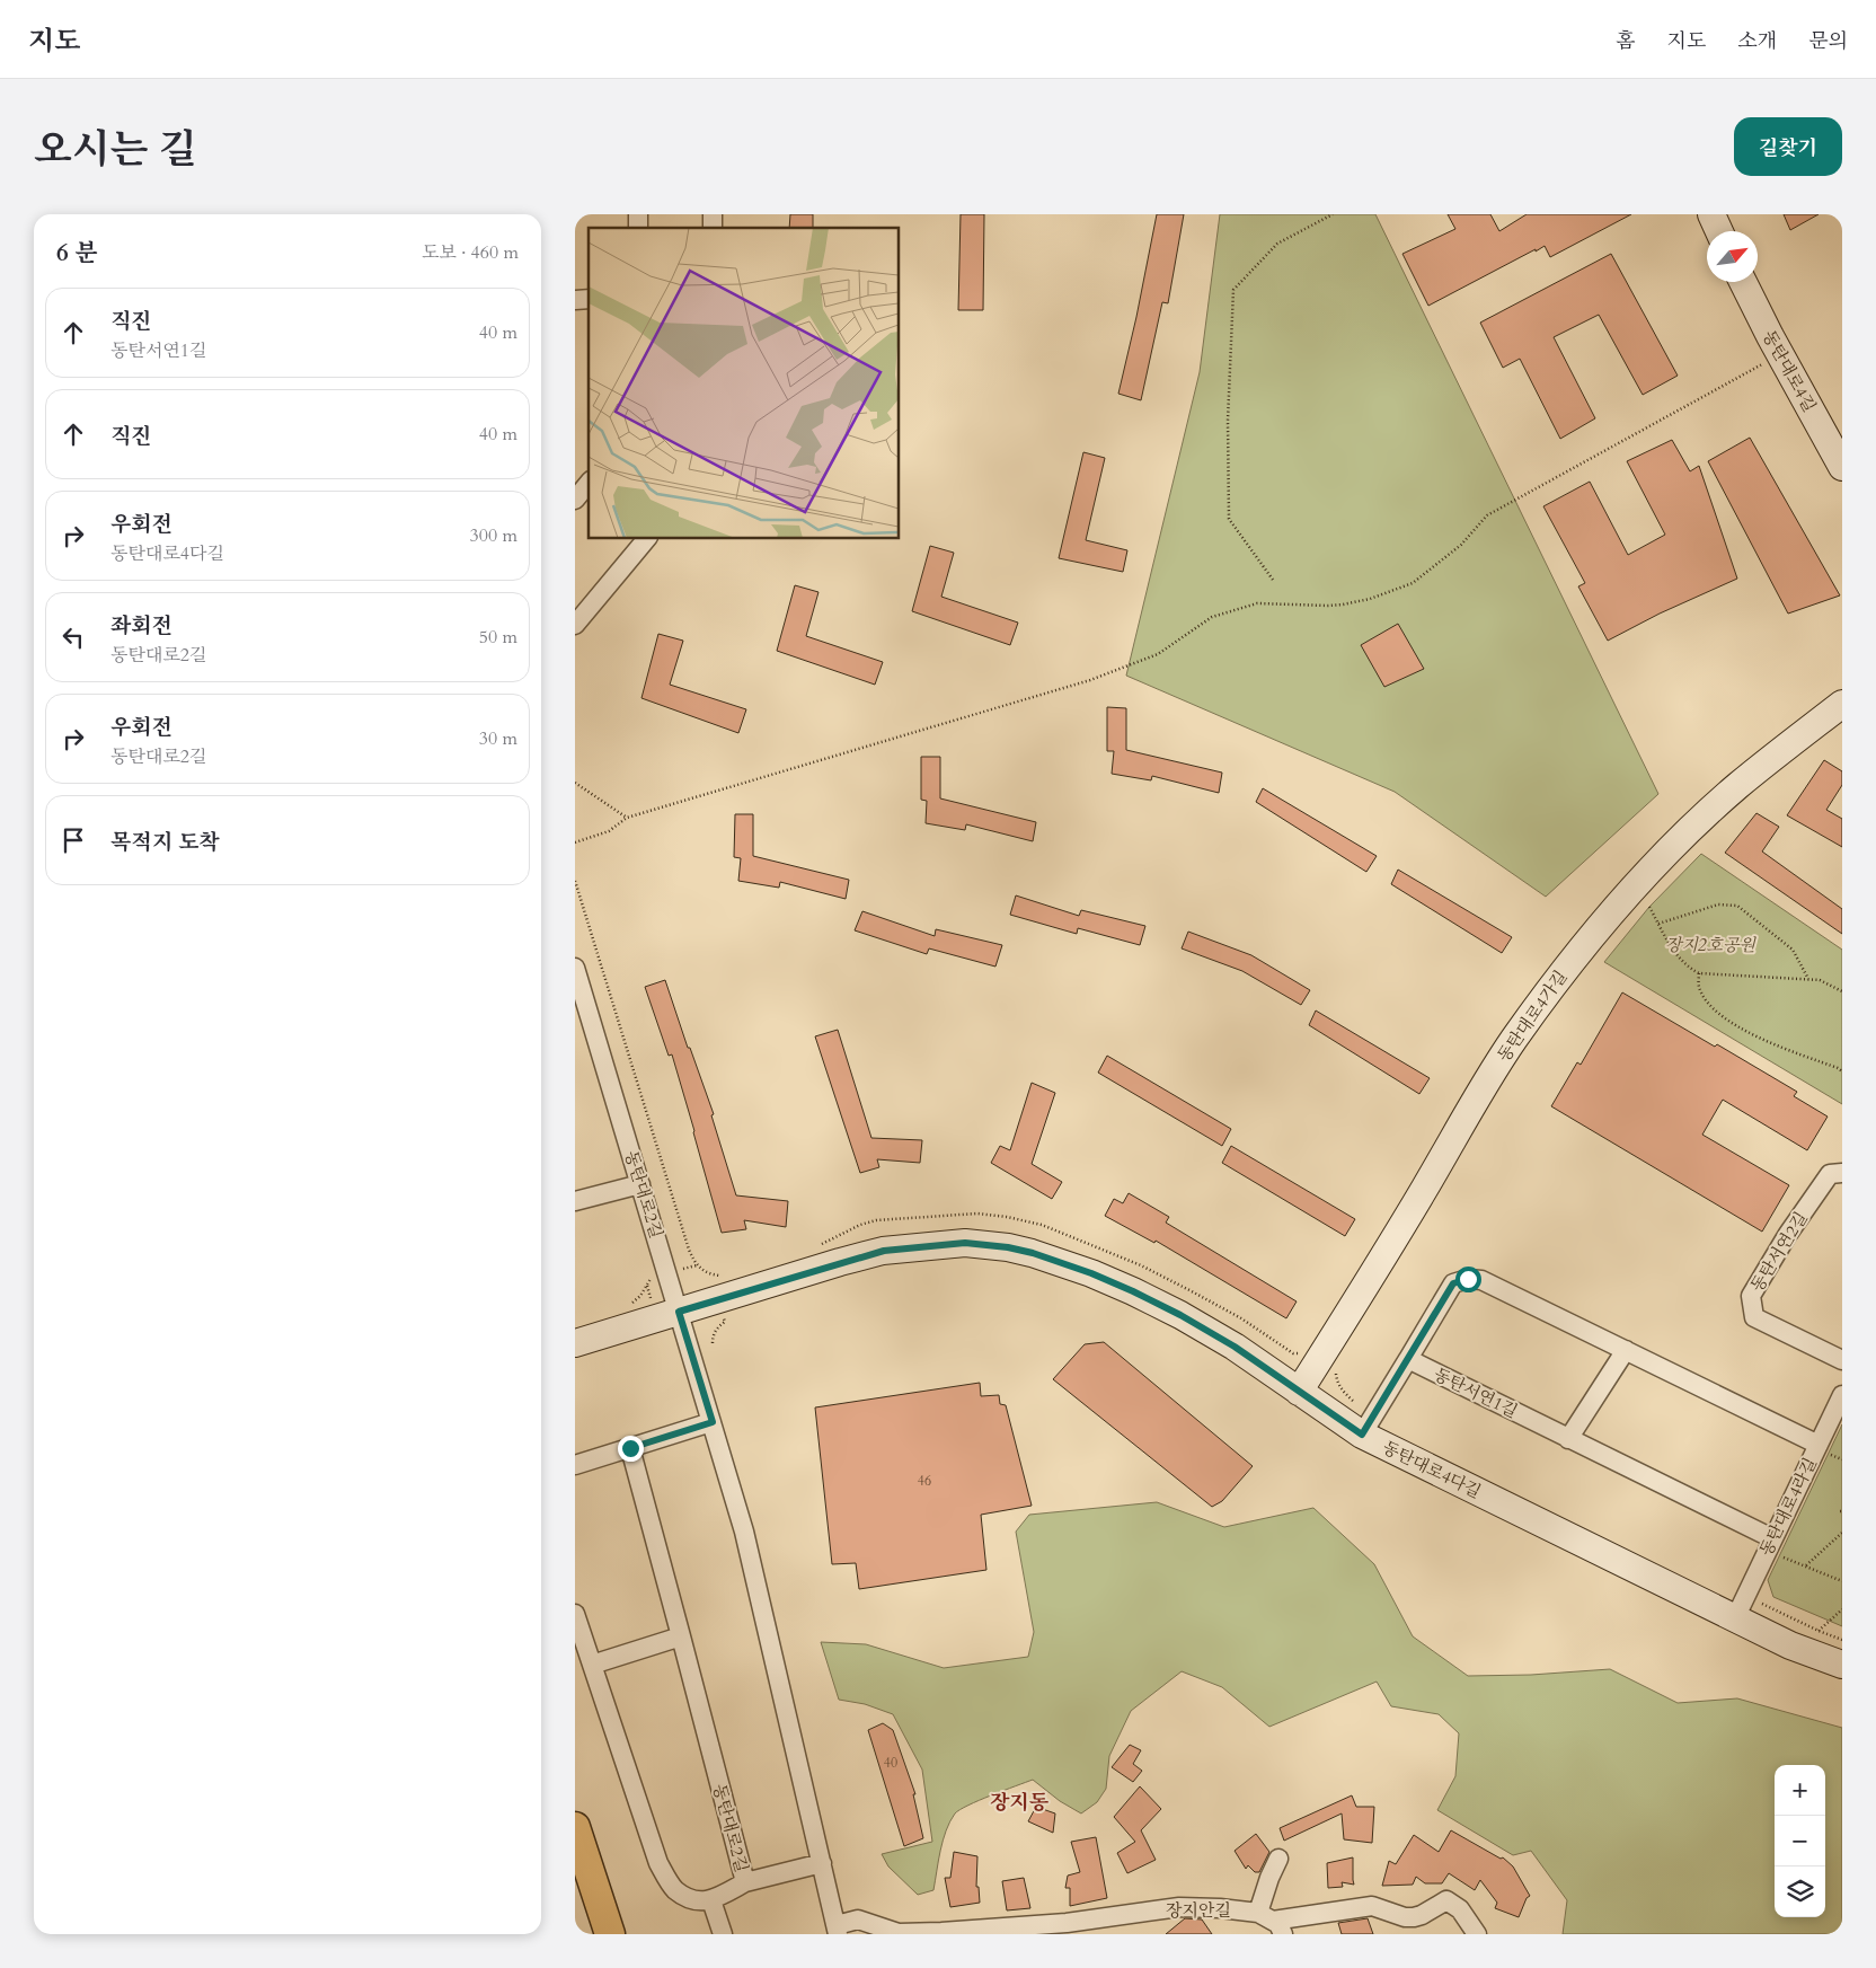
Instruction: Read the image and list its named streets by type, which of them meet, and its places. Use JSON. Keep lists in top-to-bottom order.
{
  "streets": {
    "street": [
      "동탄대로4길",
      "동탄대로4가길",
      "동탄대로2길",
      "동탄서연2길",
      "동탄서연1길",
      "동탄대로4다길",
      "동탄대로4라길",
      "장지안길"
    ]
  },
  "crossings": [
    ["동탄대로4가길", "동탄대로4다길"],
    ["동탄대로2길", "동탄대로4다길"],
    ["동탄대로2길", "장지안길"],
    ["동탄서연1길", "동탄대로4라길"],
    ["동탄대로4다길", "동탄대로4라길"]
  ],
  "districts": ["장지동"],
  "parks": ["장지2호공원"],
  "house_numbers": ["46", "40"],
  "north": "top right",
  "page": {
    "header": "지도",
    "nav": [
      "홈",
      "지도",
      "소개",
      "문의"
    ],
    "title": "오시는 길",
    "buttons": "길찾기",
    "heading": ["6 분", "도보 · 460 m"],
    "list": [
      ["직진", "동탄서연1길", "40 m"],
      ["직진", "40 m"],
      ["우회전", "동탄대로4다길", "300 m"],
      ["좌회전", "동탄대로2길", "50 m"],
      ["우회전", "동탄대로2길", "30 m"],
      "목적지 도착"
    ],
    "map_buttons": ["+", "−"]
  }
}
